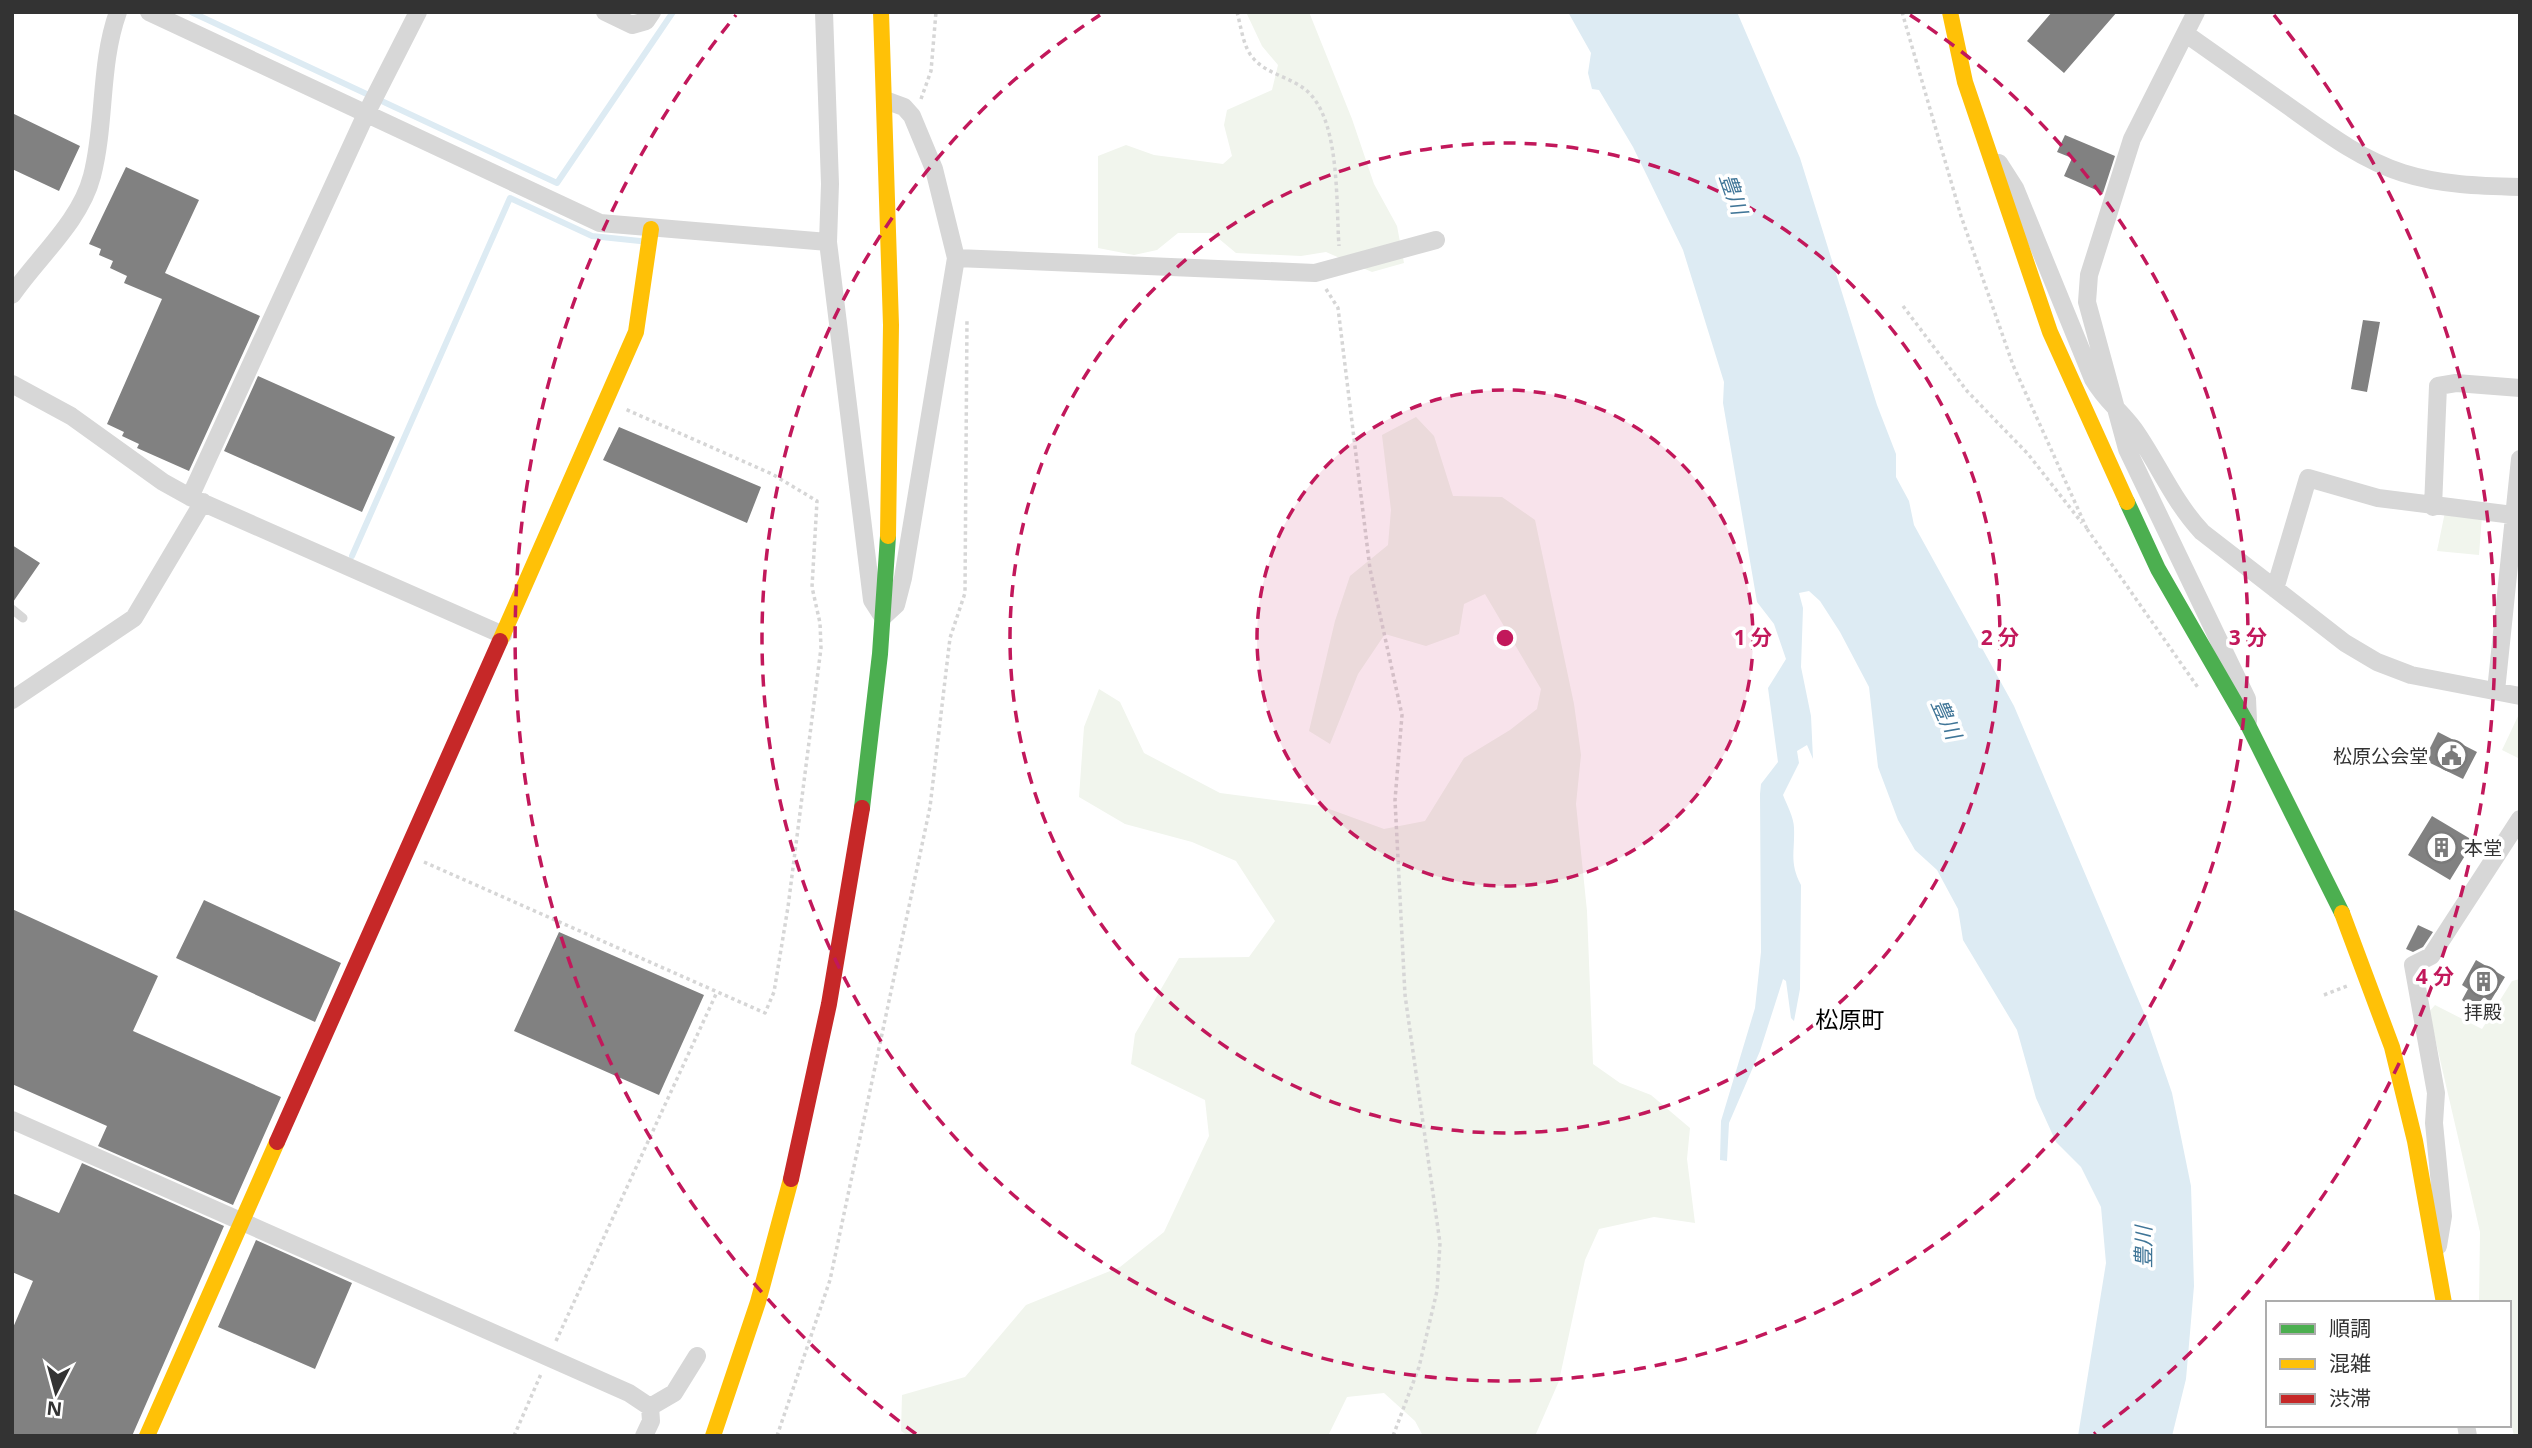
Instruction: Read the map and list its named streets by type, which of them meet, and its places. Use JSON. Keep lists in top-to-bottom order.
{
  "districts": ["松原町"],
  "water": ["豊川"],
  "places": {
    "public building": ["松原公会堂"],
    "building": ["本堂", "拝殿"]
  },
  "legend": ["順調", "混雑", "渋滞"],
  "north": "bottom",
  "rings": [
    "1 分",
    "2 分",
    "3 分",
    "4 分"
  ]
}
